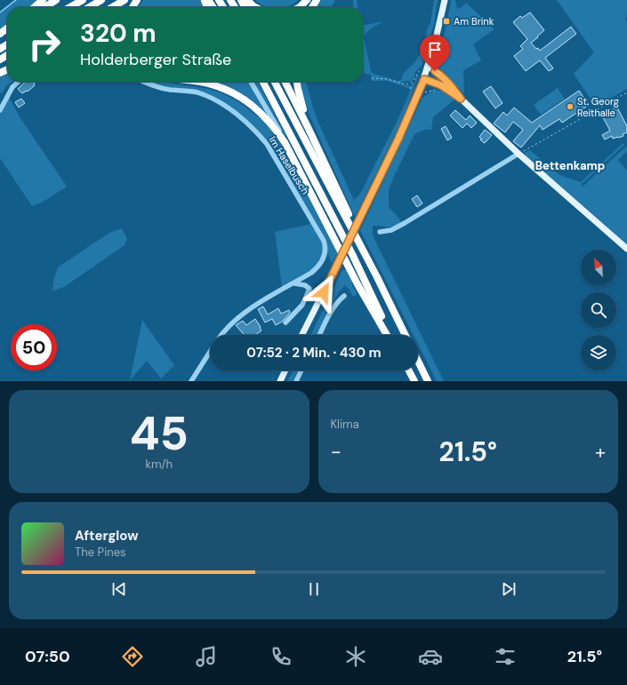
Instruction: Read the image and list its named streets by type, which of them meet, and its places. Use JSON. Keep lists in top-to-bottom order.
{
  "streets": {
    "street": ["Im Haselbusch"]
  },
  "districts": ["Bettenkamp"],
  "places": {
    "transit": ["Am Brink"],
    "other": ["St. Georg Reithalle"]
  },
  "north": "top left",
  "page": {
    "turn": ["320 m", "Holderberger Straße"],
    "limit": "50",
    "trip": "07:52 · 2 Min. · 430 m",
    "tile": [
      ["45", "km/h"],
      "Klima"
    ],
    "heat": ["−", "21.5°", "+"],
    "song": ["Afterglow", "The Pines"],
    "tabs": ["07:50", "21.5°"]
  }
}
